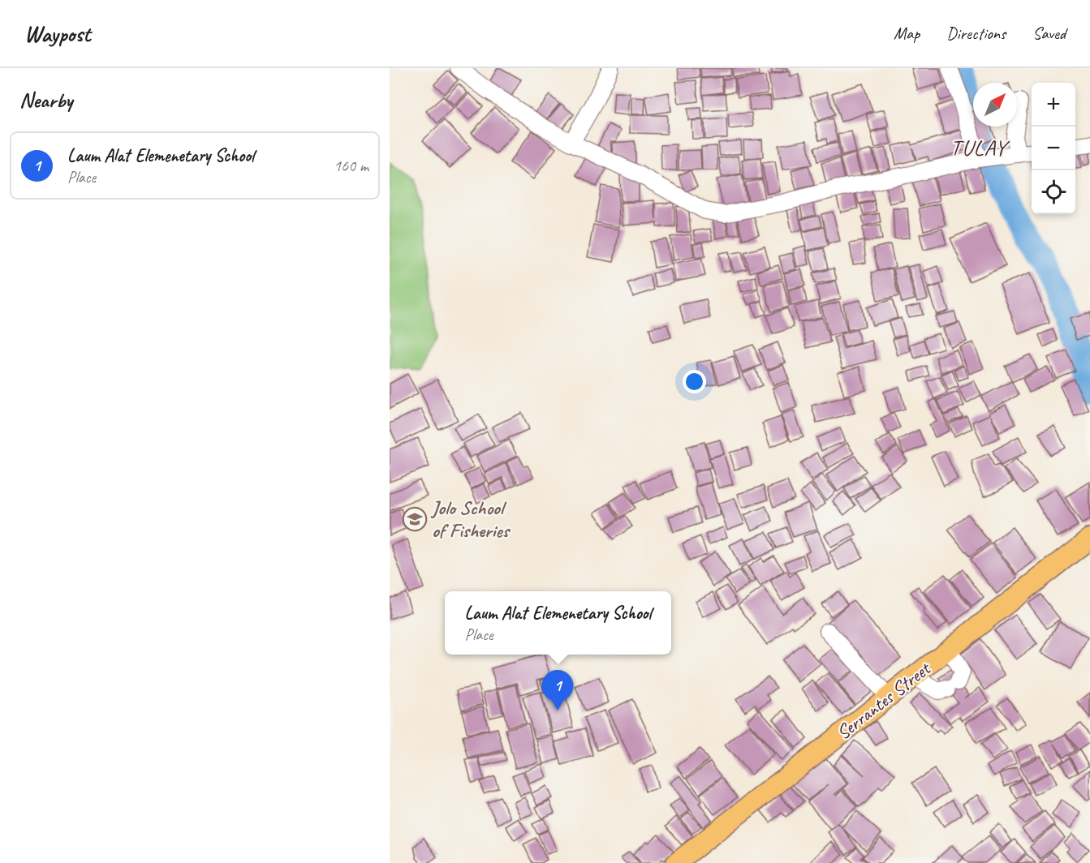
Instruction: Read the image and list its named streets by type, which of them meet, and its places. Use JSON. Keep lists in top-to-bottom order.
{
  "streets": {
    "main road": ["Serrantes Street"]
  },
  "districts": ["TULAY"],
  "places": {
    "school or university": ["Jolo School of Fisheries"]
  },
  "north": "top right",
  "page": {
    "header": "Waypost",
    "nav": ["Map", "Directions", "Saved"],
    "heading": "Nearby",
    "map_buttons": ["+", "−"],
    "list": [
      {
        "mark": "1",
        "name": "Laum Alat Elemenetary School",
        "note": "Place",
        "value": "160 m"
      }
    ],
    "popup": ["Laum Alat Elemenetary School", "Place"],
    "pins": "1"
  }
}
